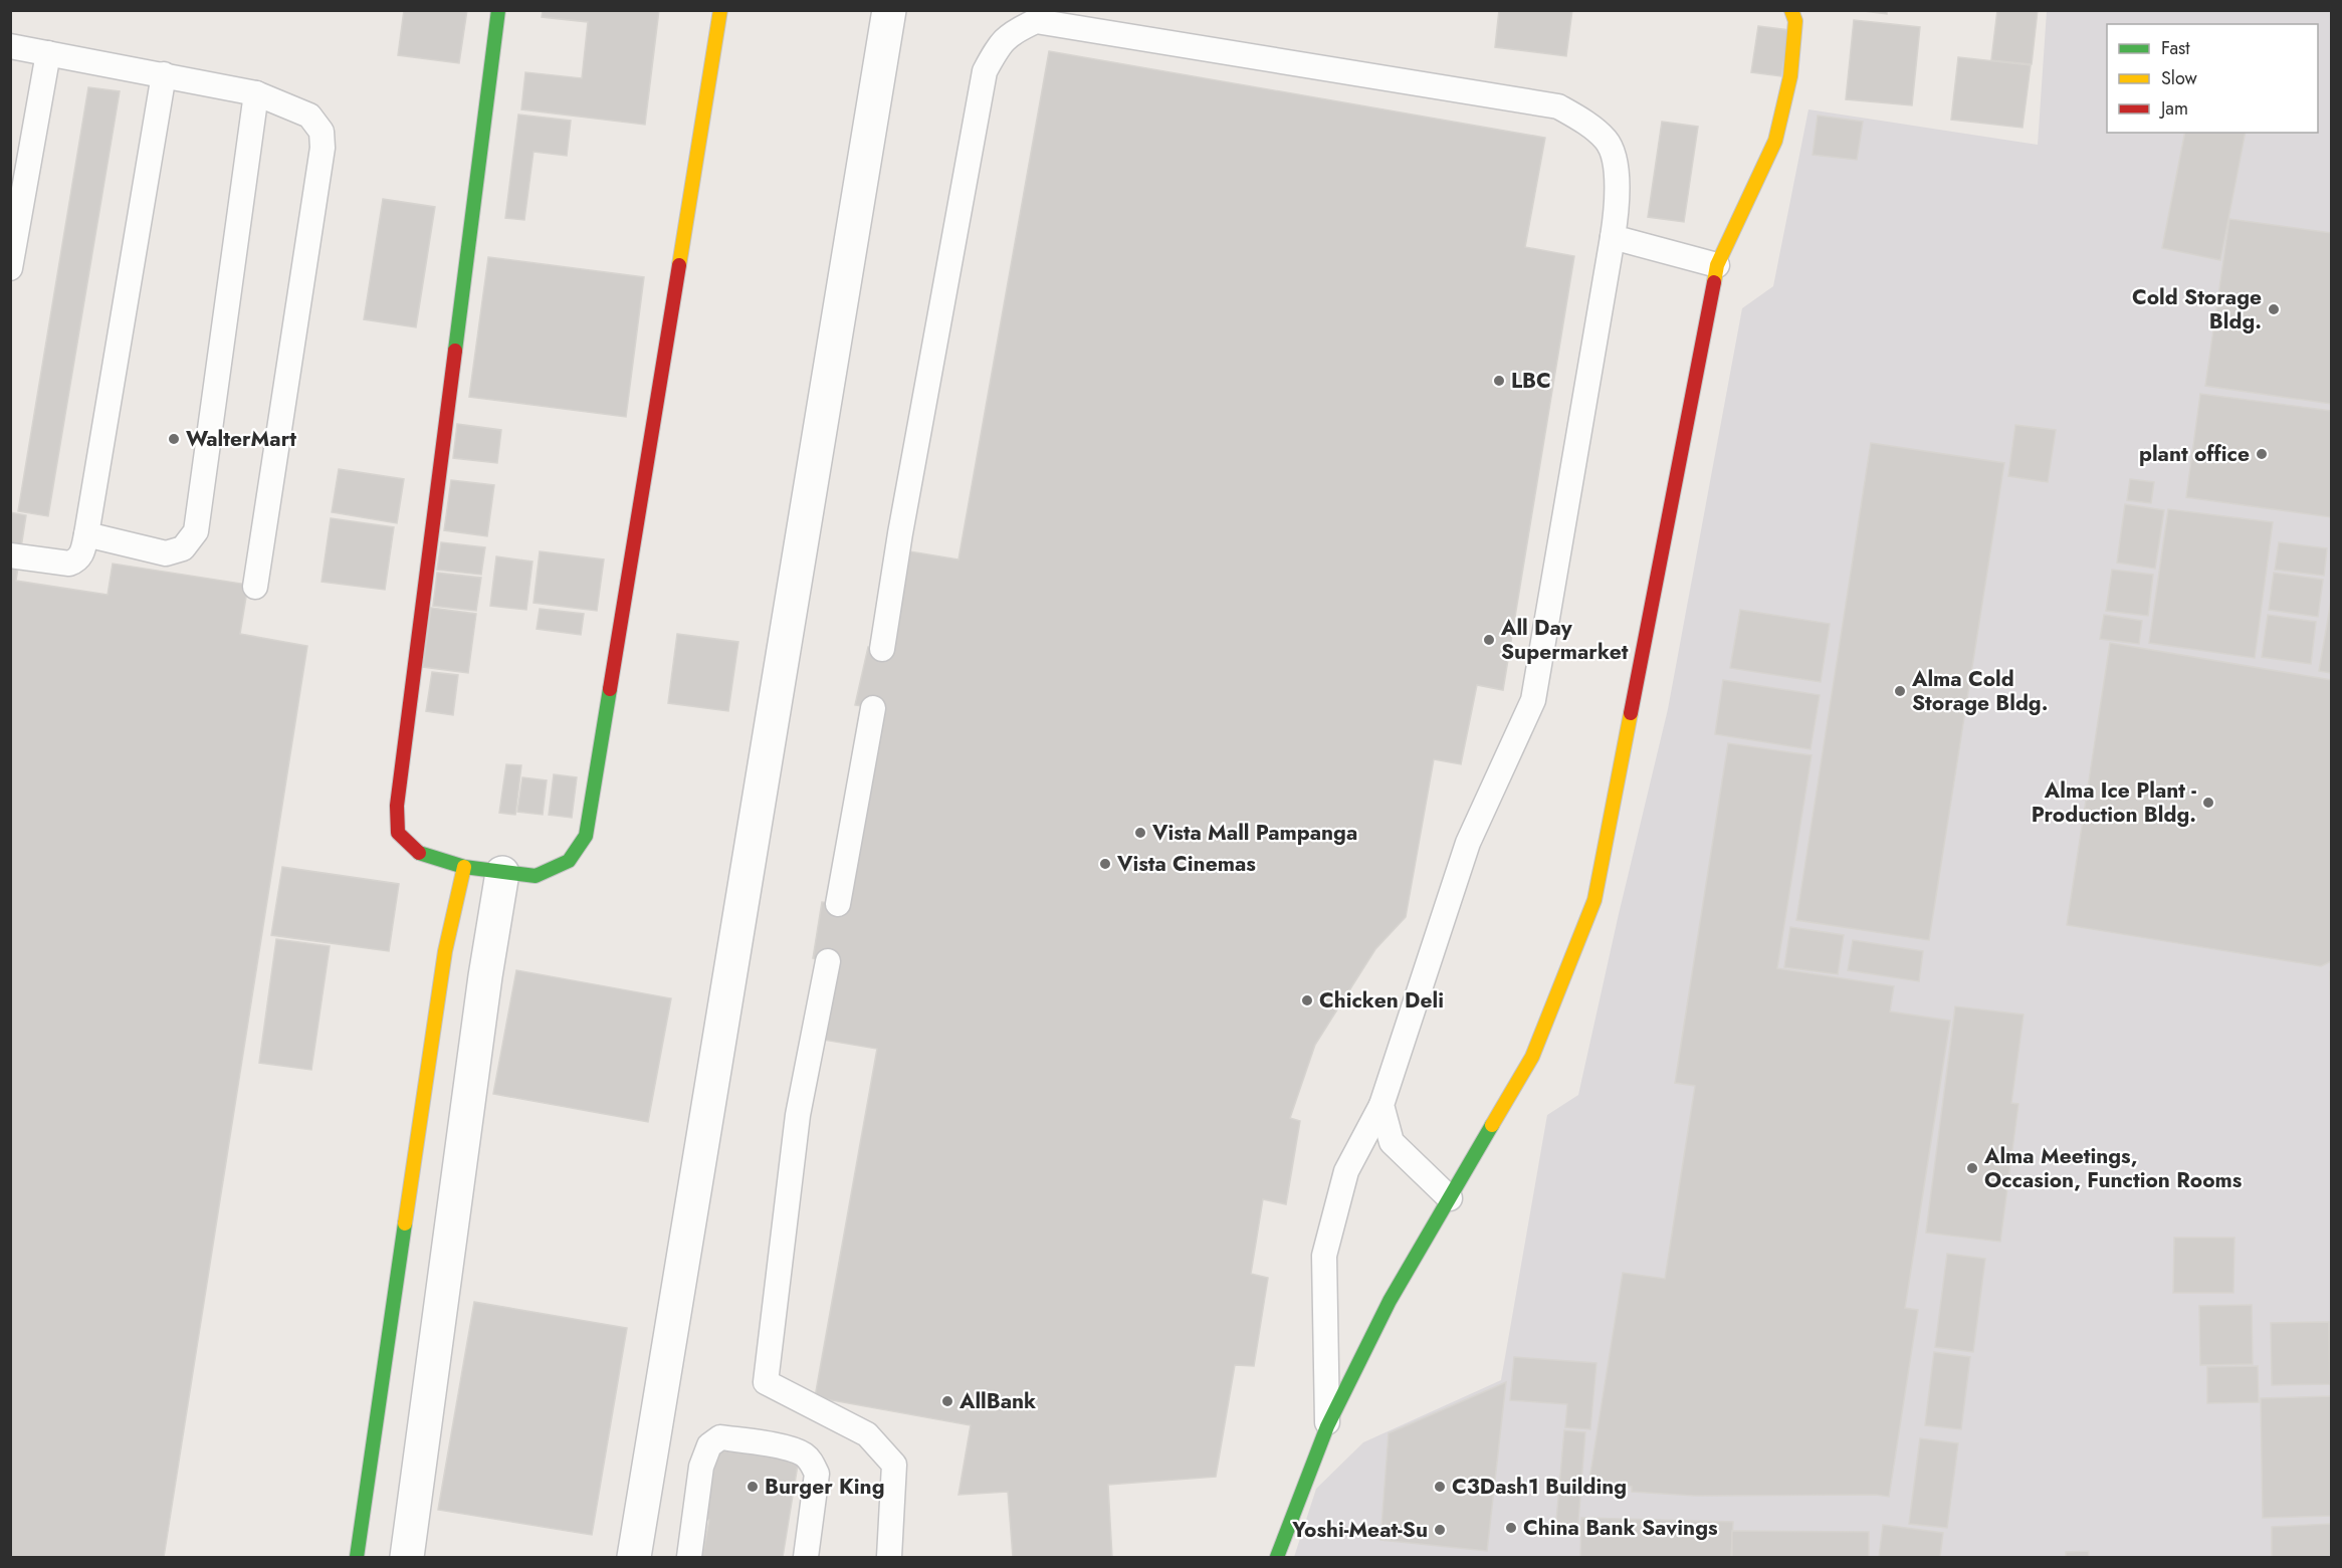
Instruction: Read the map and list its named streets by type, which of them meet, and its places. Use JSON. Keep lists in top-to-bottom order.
{
  "places": [
    "Cold Storage Bldg.",
    "LBC",
    "WalterMart",
    "plant office",
    "All Day Supermarket",
    "Alma Cold Storage Bldg.",
    "Alma Ice Plant - Production Bldg.",
    "Vista Mall Pampanga",
    "Vista Cinemas",
    "Chicken Deli",
    "Alma Meetings, Occasion, Function Rooms",
    "AllBank",
    "Burger King",
    "C3Dash1 Building",
    "China Bank Savings",
    "Yoshi-Meat-Su"
  ],
  "legend": ["Fast", "Slow", "Jam"]
}
